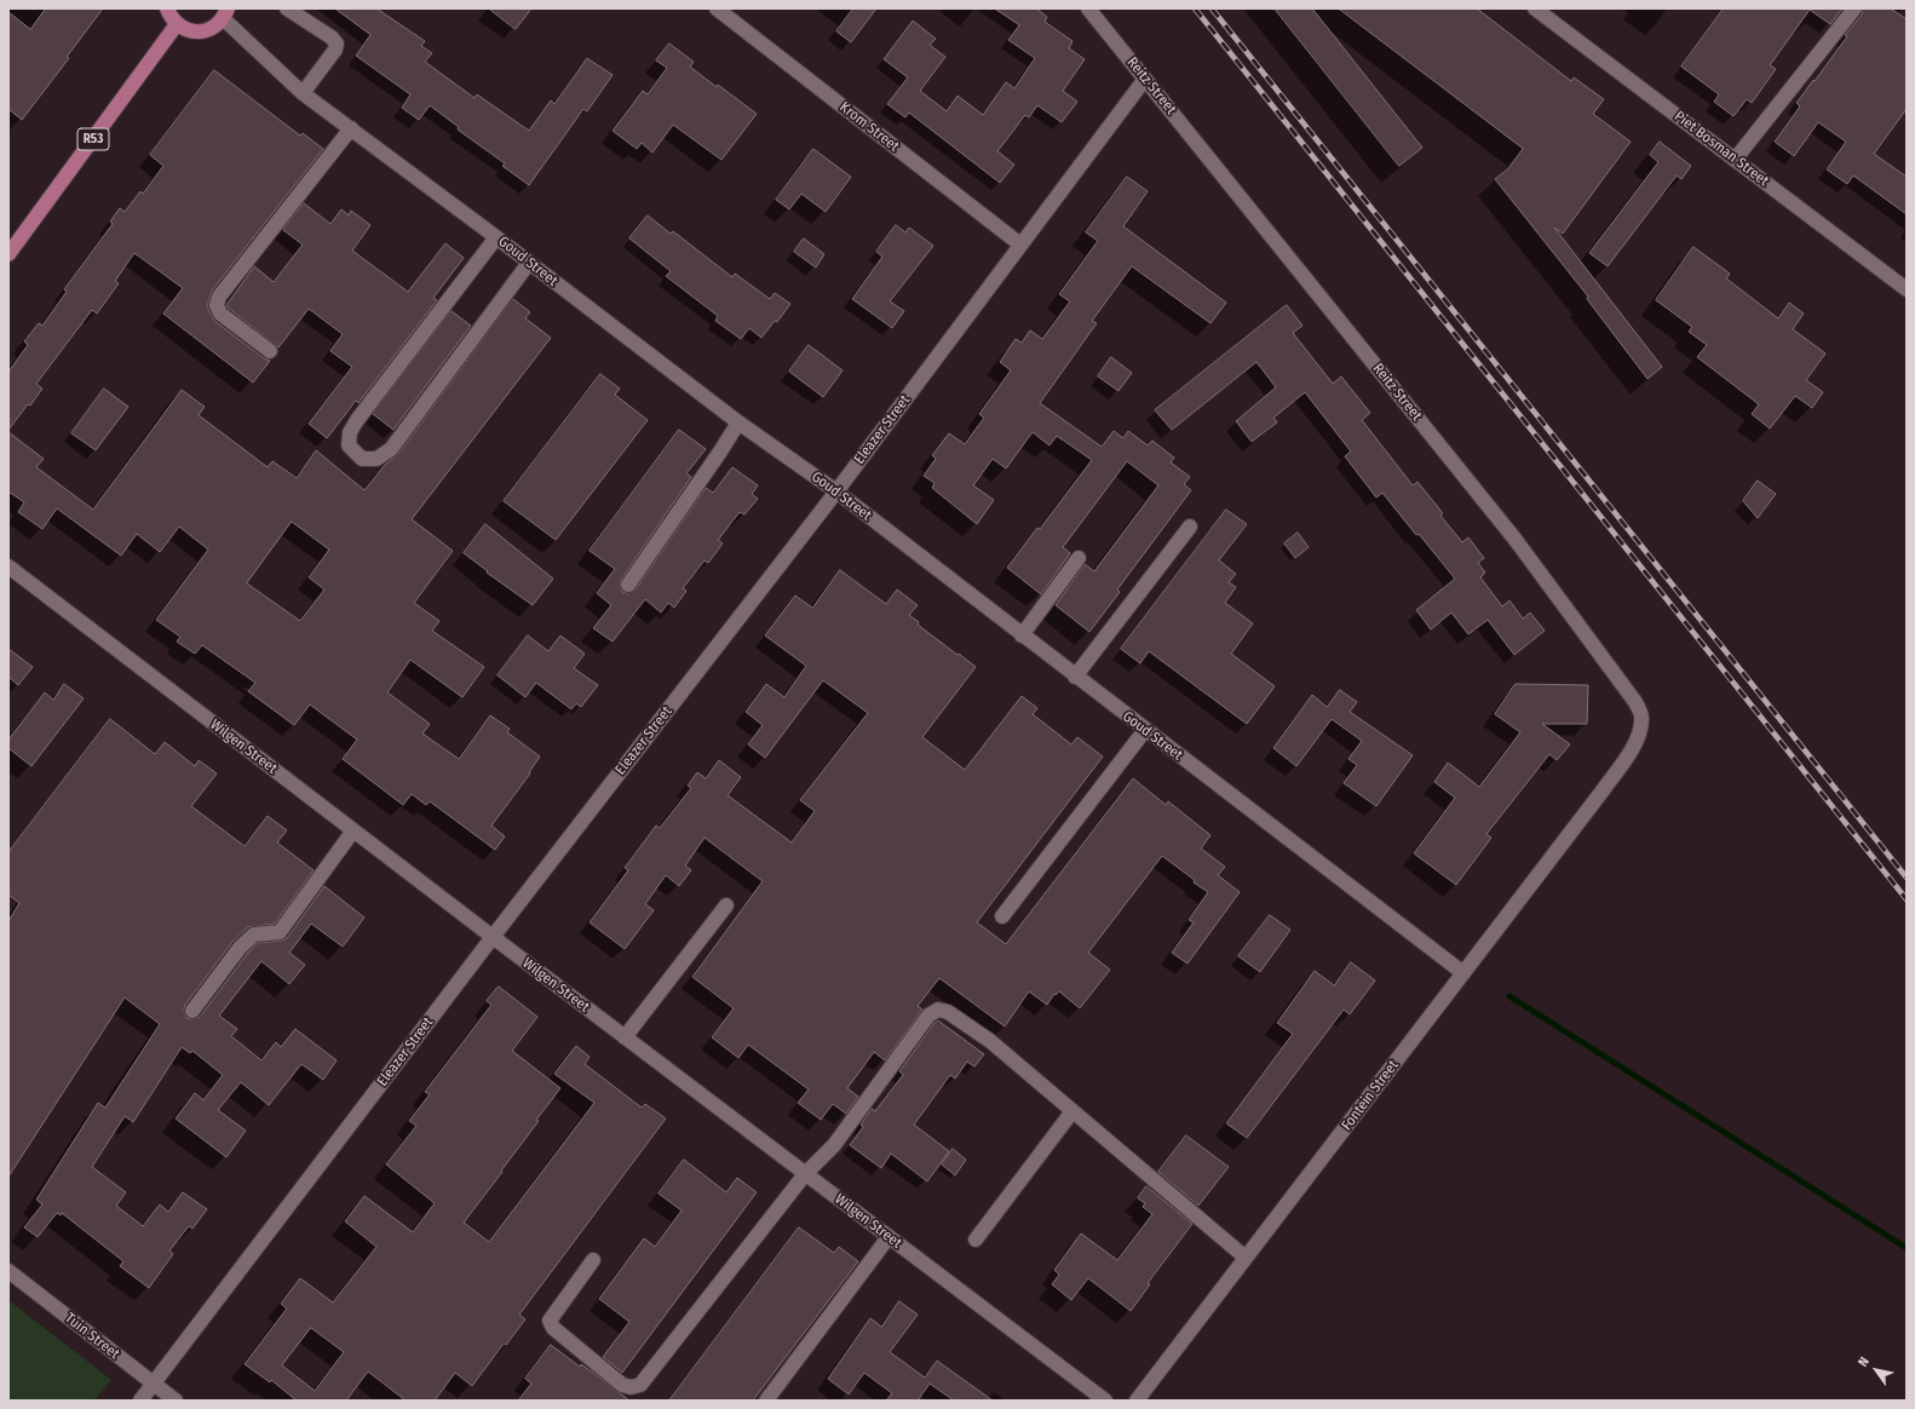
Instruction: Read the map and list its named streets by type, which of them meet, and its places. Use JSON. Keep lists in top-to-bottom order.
{
  "streets": {
    "main road": ["R53"],
    "street": [
      "Reitz Street",
      "Krom Street",
      "Piet Bosman Street",
      "Goud Street",
      "Eleazer Street",
      "Wilgen Street",
      "Fontein Street",
      "Tuin Street"
    ]
  },
  "crossings": [
    ["Reitz Street", "Eleazer Street"],
    ["Reitz Street", "Fontein Street"],
    ["Krom Street", "Eleazer Street"],
    ["Goud Street", "Eleazer Street"],
    ["Goud Street", "Fontein Street"],
    ["Eleazer Street", "Wilgen Street"],
    ["Eleazer Street", "Tuin Street"]
  ],
  "north": "top left"
}
